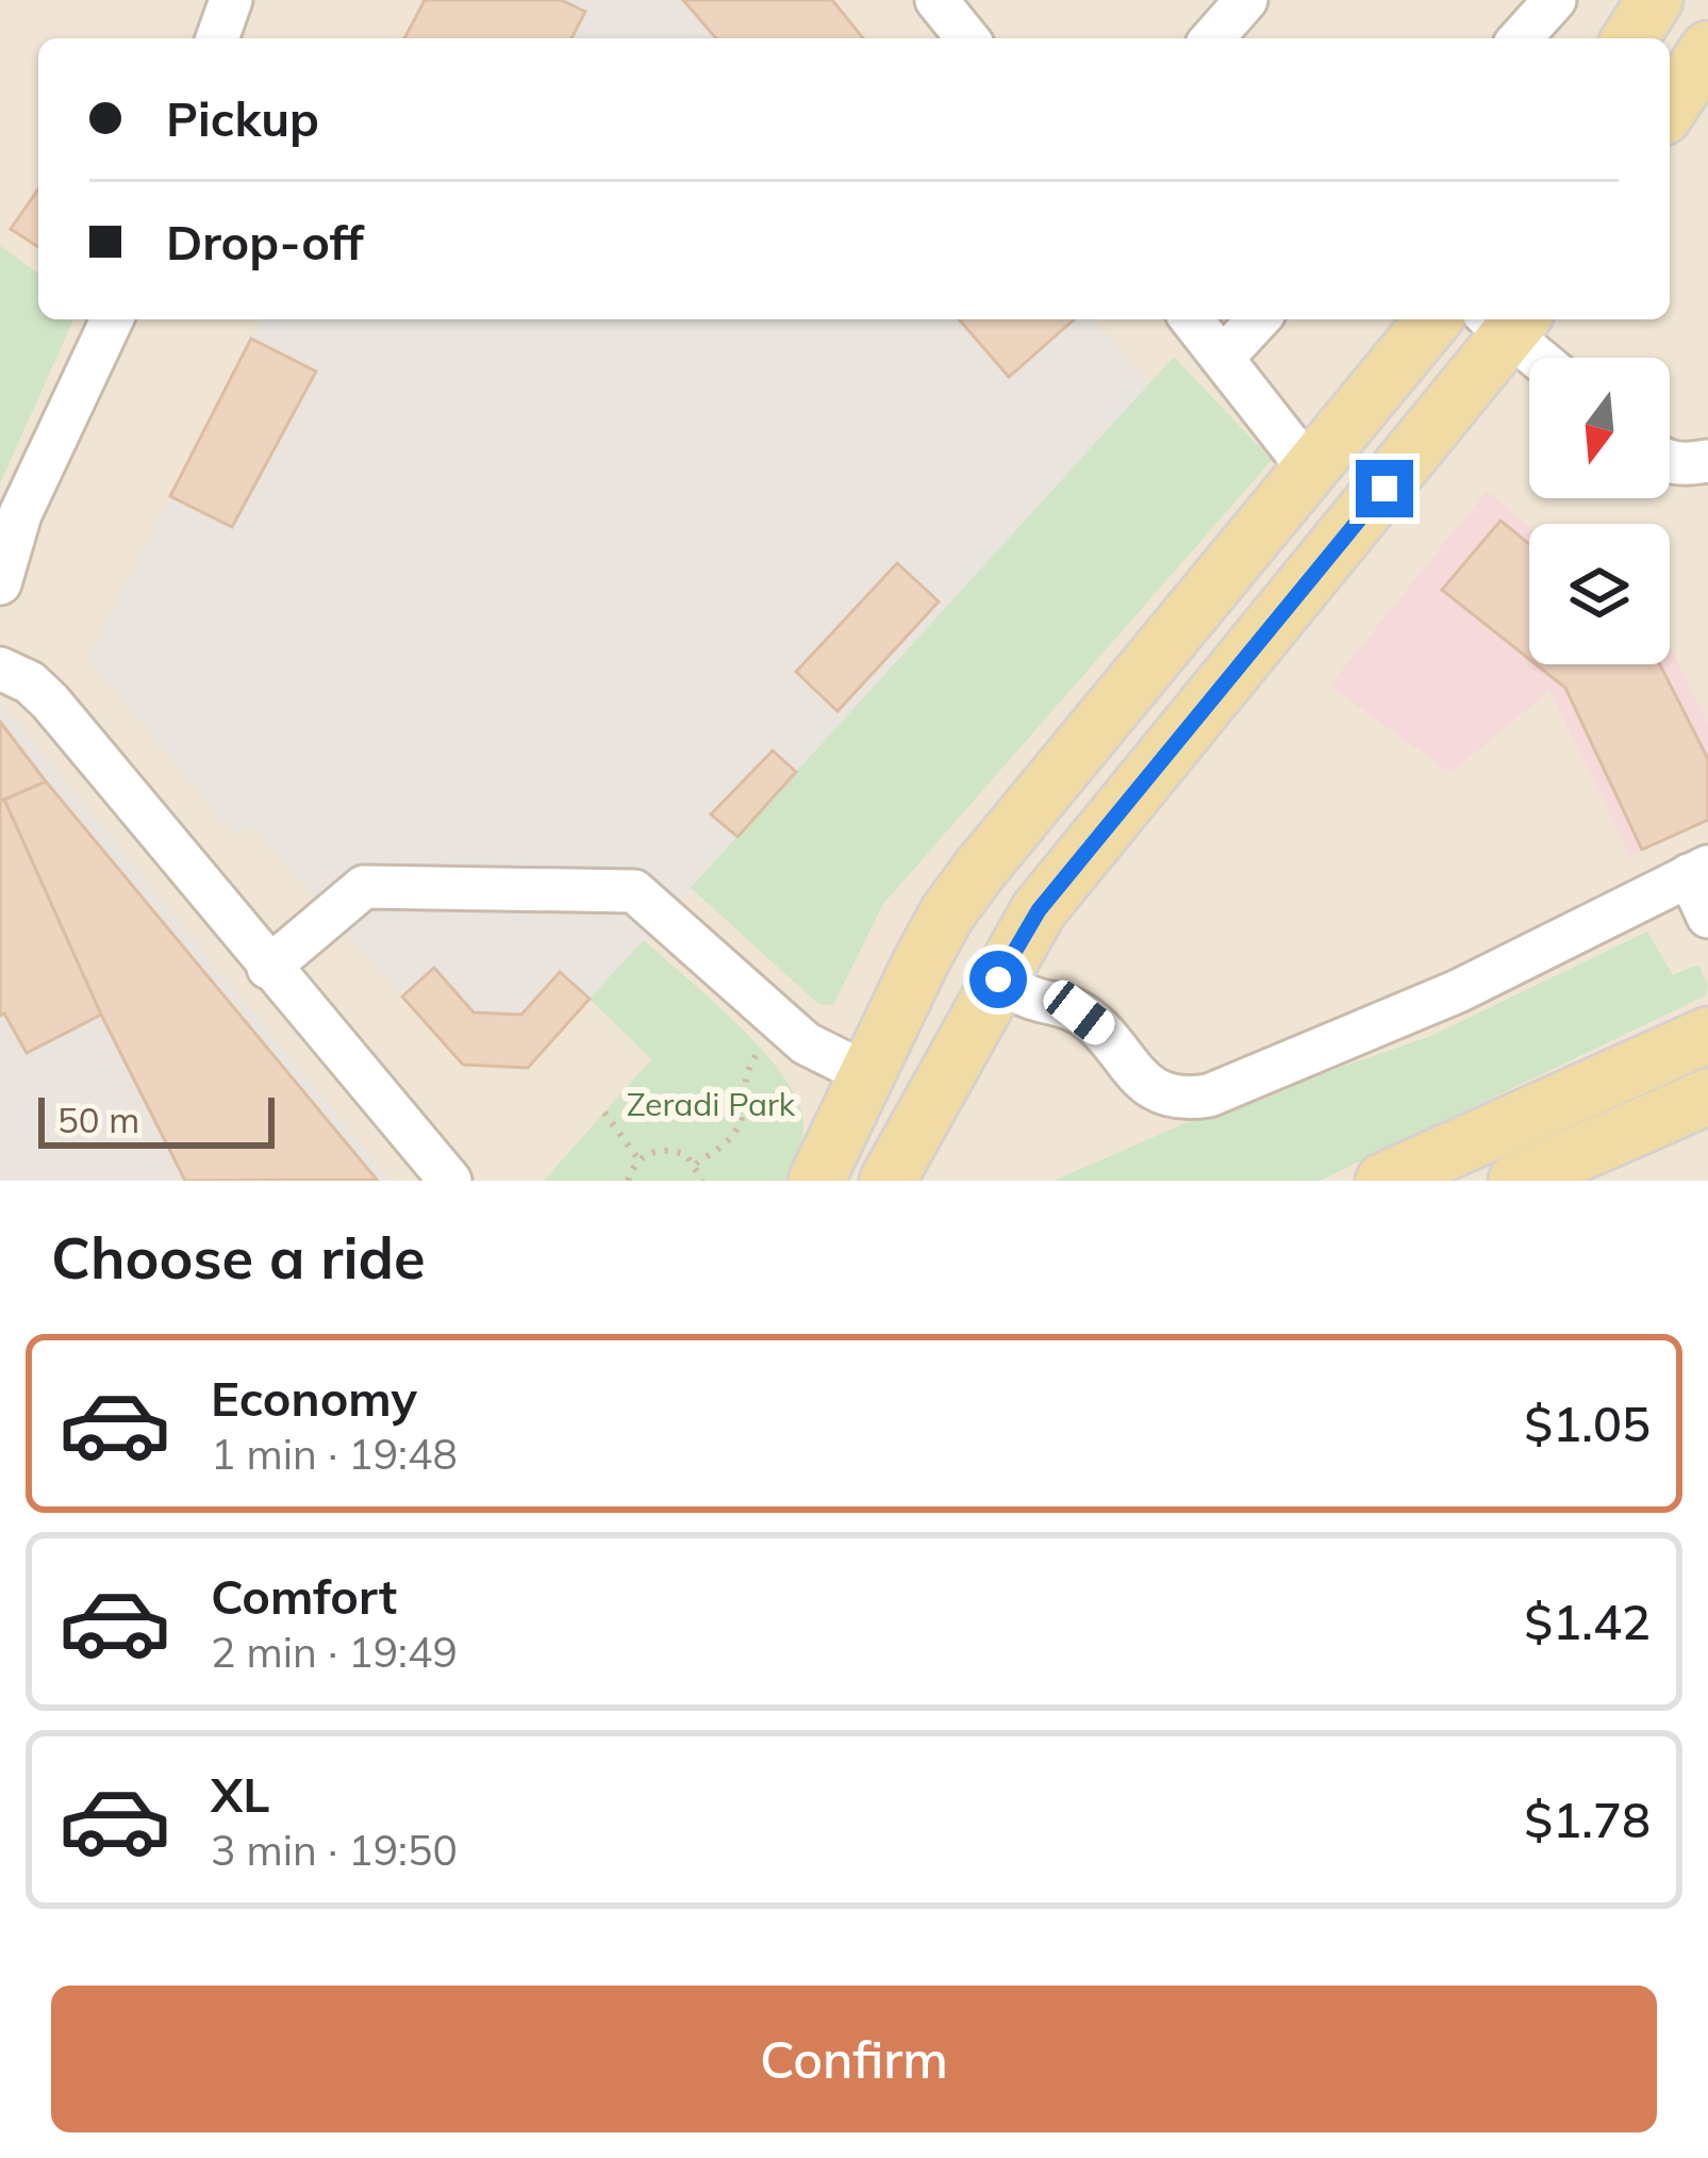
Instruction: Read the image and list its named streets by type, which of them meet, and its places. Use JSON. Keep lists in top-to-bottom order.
{
  "parks": ["Zeradi Park"],
  "scale_bar": "50 m",
  "north": "bottom",
  "page": {
    "banner": ["Pickup", "Drop-off"],
    "scale": "50 m",
    "heading": "Choose a ride",
    "list": [
      {
        "name": "Economy",
        "note": "1 min · 19:48",
        "value": "$1.05"
      },
      {
        "name": "Comfort",
        "note": "2 min · 19:49",
        "value": "$1.42"
      },
      {
        "name": "XL",
        "note": "3 min · 19:50",
        "value": "$1.78"
      }
    ],
    "buttons": "Confirm"
  }
}
